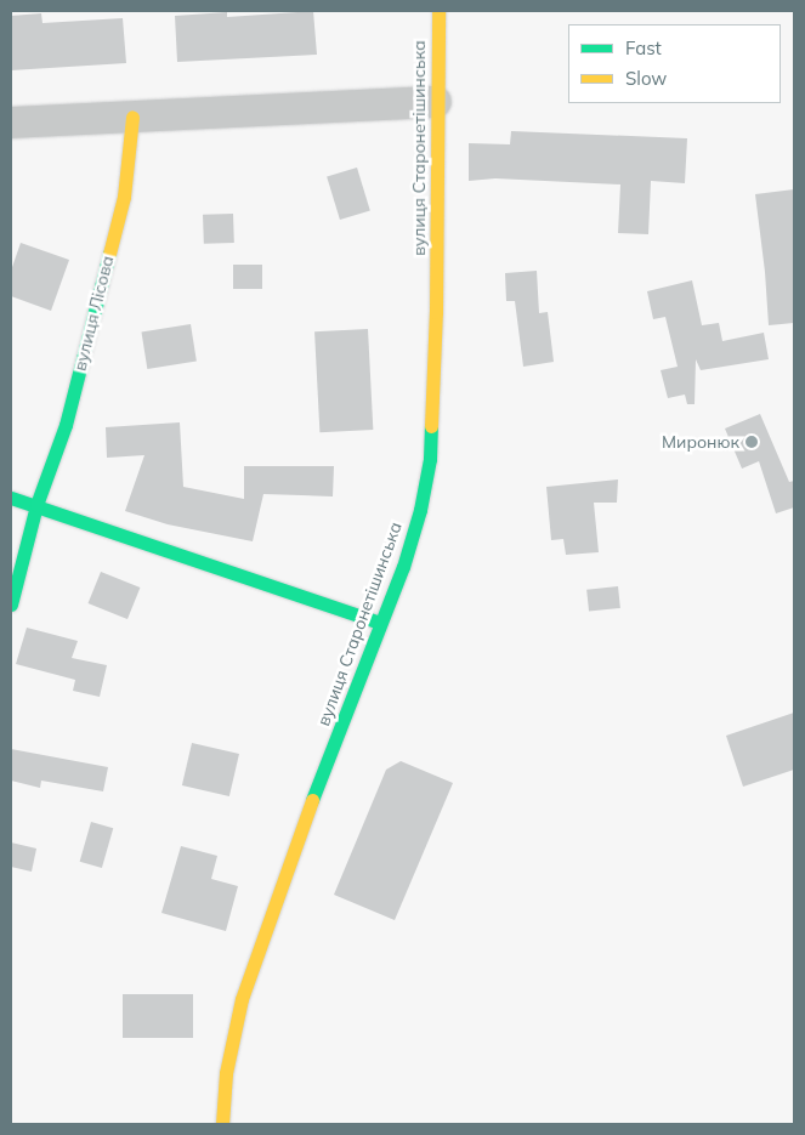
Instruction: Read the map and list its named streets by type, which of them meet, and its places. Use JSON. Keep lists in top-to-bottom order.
{
  "streets": {
    "main road": ["вулиця Старонетішинська", "вулиця Лісова"]
  },
  "places": ["Миронюк"],
  "legend": ["Fast", "Slow"]
}
